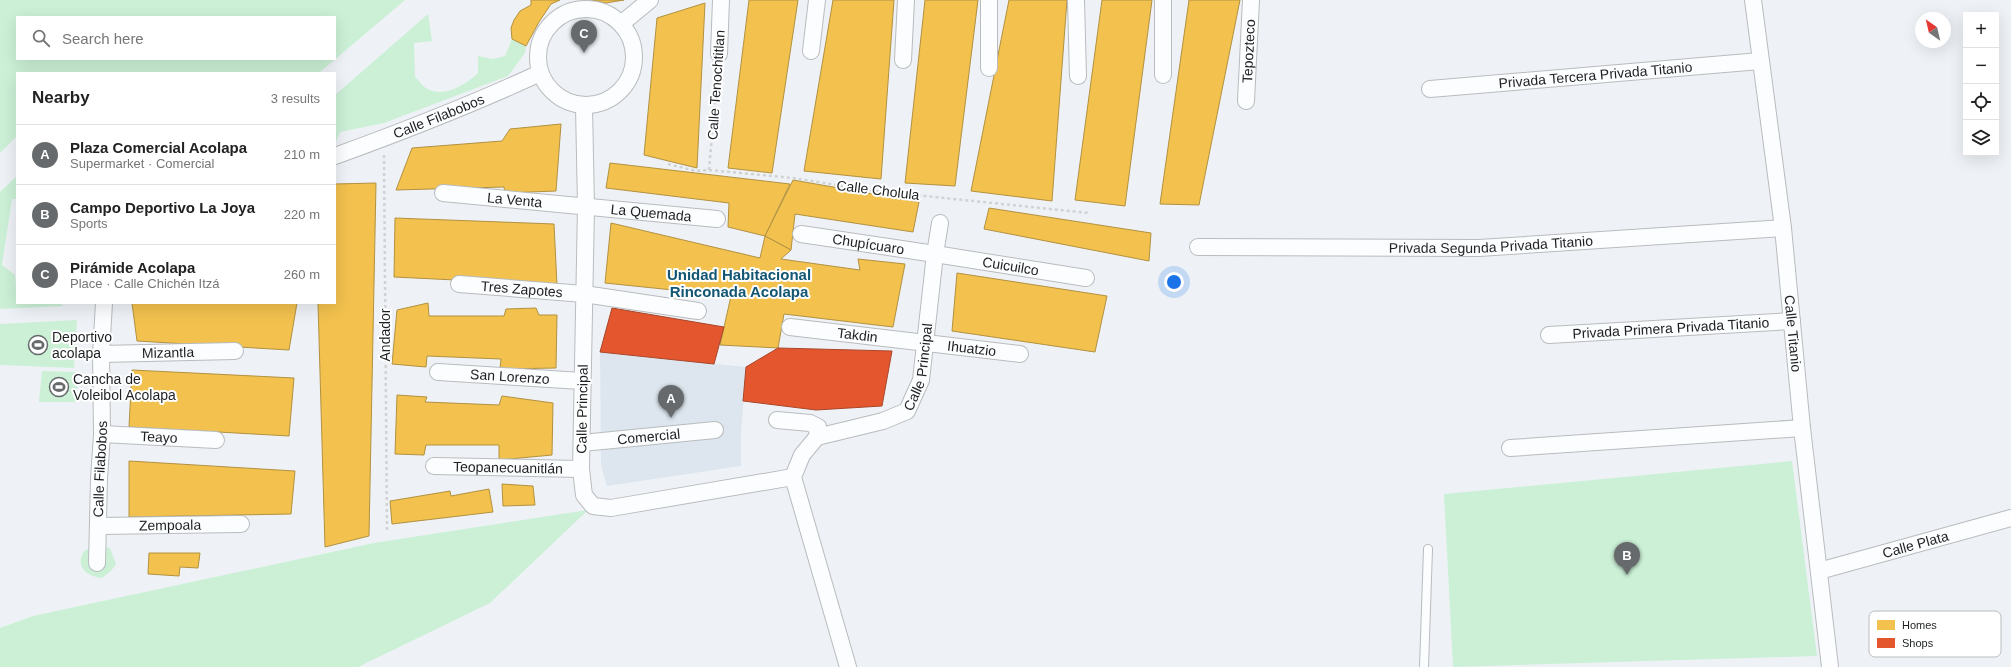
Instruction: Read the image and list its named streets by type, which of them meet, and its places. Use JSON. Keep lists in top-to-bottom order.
{
  "streets": {
    "street": [
      "Tepozteco",
      "Privada Tercera Privada Titanio",
      "Calle Tenochtitlan",
      "Calle Filabobos",
      "La Venta",
      "La Quemada",
      "Chupícuaro",
      "Privada Segunda Privada Titanio",
      "Cuicuilco",
      "Tres Zapotes",
      "Privada Primera Privada Titanio",
      "Calle Titanio",
      "Takdin",
      "Ihuatzio",
      "Mizantla",
      "Calle Principal",
      "San Lorenzo",
      "Teayo",
      "Comercial",
      "Teopanecuanitlán",
      "Zempoala",
      "Calle Plata"
    ],
    "path": ["Calle Cholula", "Andador"]
  },
  "crossings": [
    ["Privada Tercera Privada Titanio", "Calle Titanio"],
    ["Calle Tenochtitlan", "Calle Cholula"],
    ["Calle Filabobos", "Andador"],
    ["Calle Filabobos", "Mizantla"],
    ["Calle Filabobos", "Calle Principal"],
    ["Calle Filabobos", "Teayo"],
    ["Calle Filabobos", "Zempoala"],
    ["La Venta", "La Quemada"],
    ["La Venta", "Calle Principal"],
    ["La Quemada", "Calle Principal"],
    ["Chupícuaro", "Cuicuilco"],
    ["Chupícuaro", "Calle Principal"],
    ["Privada Segunda Privada Titanio", "Calle Titanio"],
    ["Cuicuilco", "Calle Principal"],
    ["Tres Zapotes", "Calle Principal"],
    ["Privada Primera Privada Titanio", "Calle Titanio"],
    ["Calle Titanio", "Calle Plata"],
    ["Takdin", "Ihuatzio"],
    ["Takdin", "Calle Principal"],
    ["Ihuatzio", "Calle Principal"],
    ["Calle Principal", "San Lorenzo"],
    ["Calle Principal", "Comercial"],
    ["Calle Principal", "Teopanecuanitlán"]
  ],
  "districts": ["Unidad Habitacional Rinconada Acolapa"],
  "places": {
    "sports": ["Deportivo acolapa", "Cancha de Voleibol Acolapa"]
  },
  "legend": ["Homes", "Shops"],
  "north": "top left",
  "page": {
    "map_buttons": ["+", "−"],
    "search": "Search here",
    "pins": ["C", "A", "B"],
    "heading": ["Nearby", "3 results"],
    "list": [
      {
        "mark": "A",
        "name": "Plaza Comercial Acolapa",
        "note": "Supermarket · Comercial",
        "value": "210 m"
      },
      {
        "mark": "B",
        "name": "Campo Deportivo La Joya",
        "note": "Sports",
        "value": "220 m"
      },
      {
        "mark": "C",
        "name": "Pirámide Acolapa",
        "note": "Place · Calle Chichén Itzá",
        "value": "260 m"
      }
    ]
  }
}
